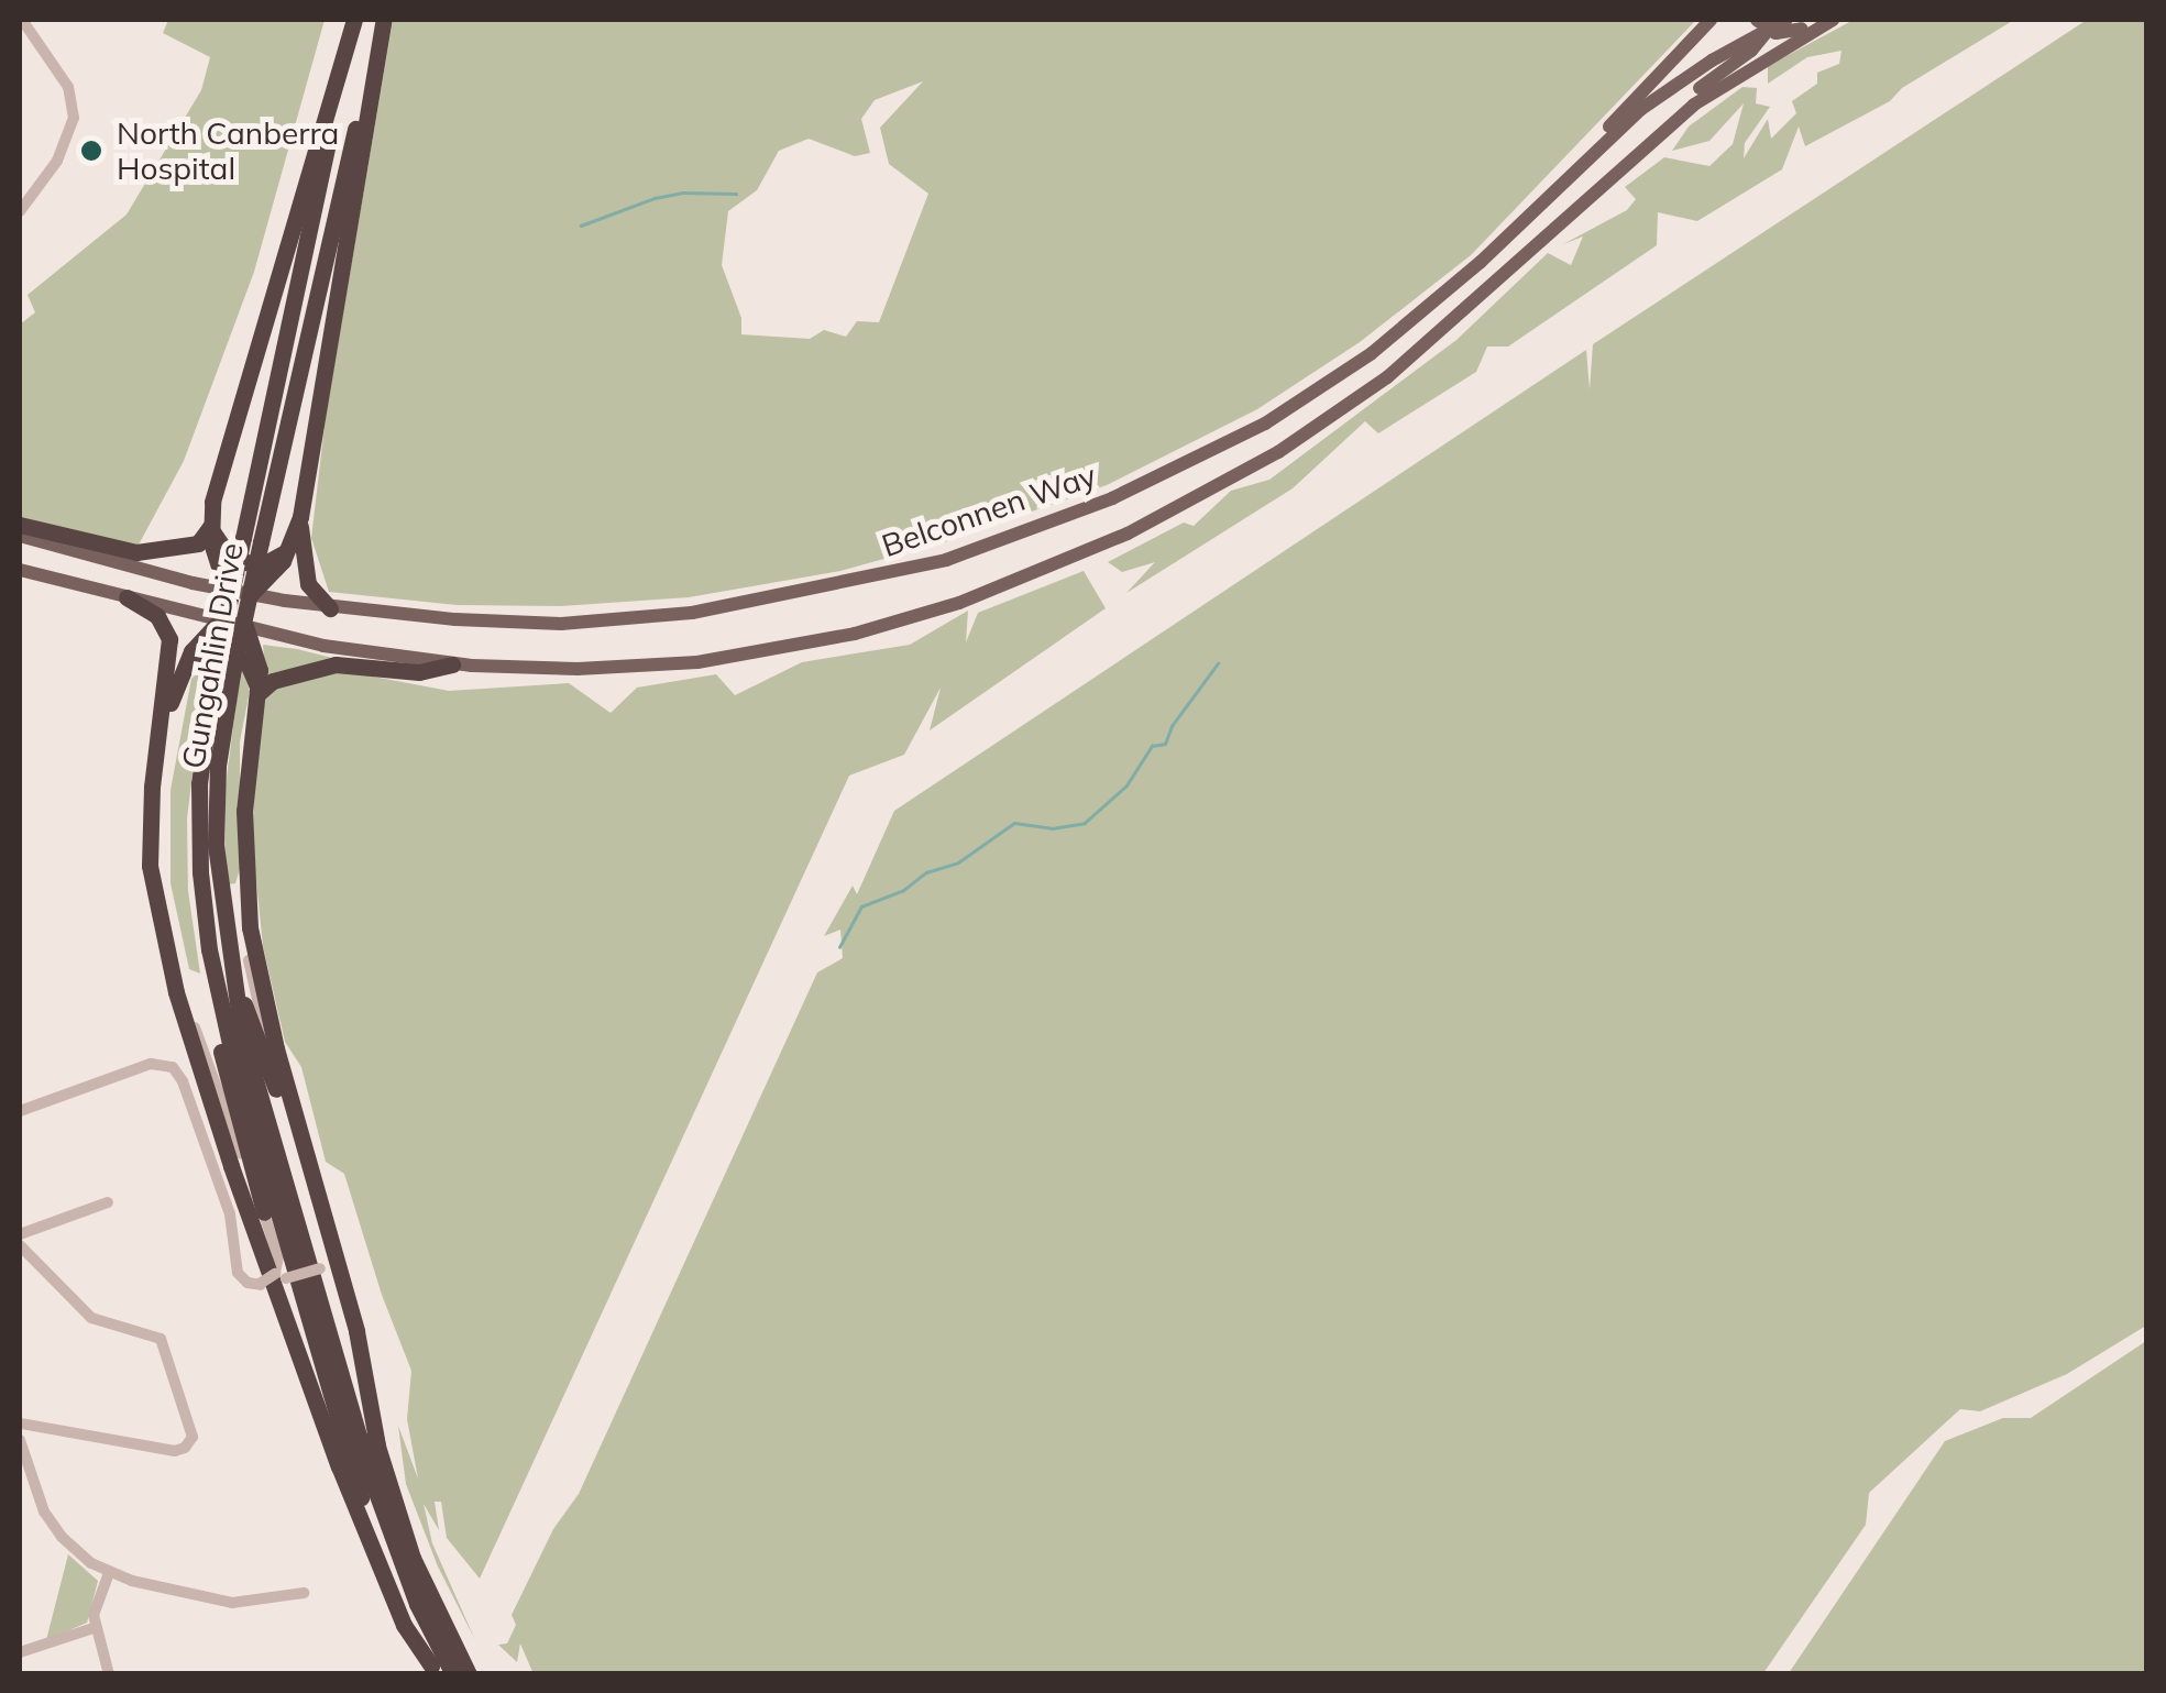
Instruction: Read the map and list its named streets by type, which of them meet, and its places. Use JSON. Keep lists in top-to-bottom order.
{
  "streets": {
    "highway": ["Gungahlin Drive"],
    "main road": ["Belconnen Way"]
  },
  "places": ["North Canberra Hospital"]
}
